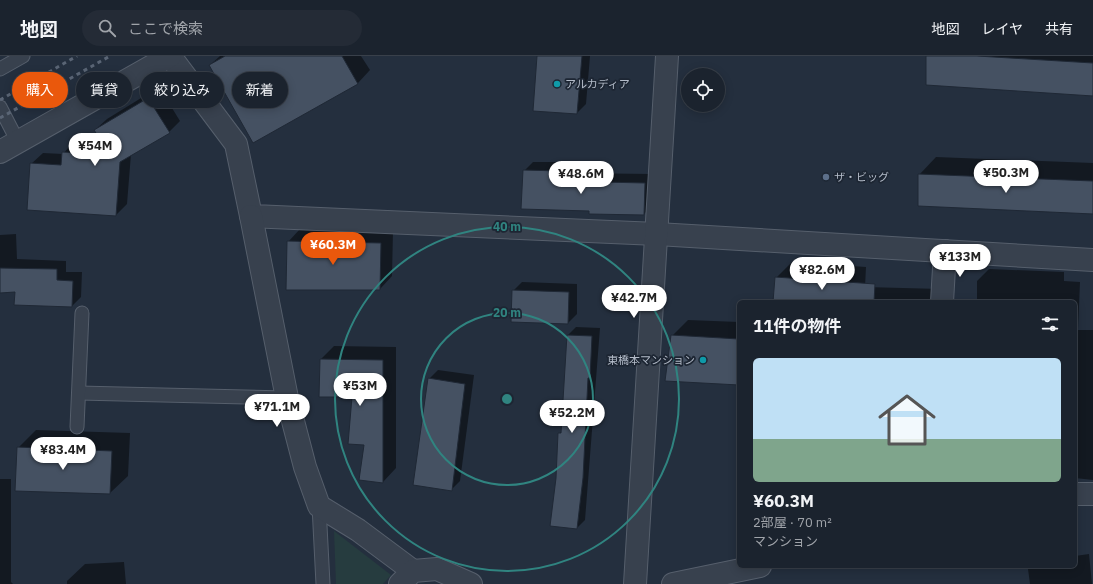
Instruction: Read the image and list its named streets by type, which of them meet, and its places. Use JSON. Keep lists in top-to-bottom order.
{
  "places": ["アルカディア", "ザ・ビッグ", "東橋本マンション"],
  "page": {
    "header": "地図",
    "search": "ここで検索",
    "nav": ["地図", "レイヤ", "共有"],
    "chip": [
      "購入",
      "賃貸",
      "絞り込み",
      "新着"
    ],
    "price": [
      "¥54M",
      "¥50.3M",
      "¥48.6M",
      "¥60.3M",
      "¥133M",
      "¥82.6M",
      "¥42.7M",
      "¥53M",
      "¥71.1M",
      "¥52.2M",
      "¥83.4M"
    ],
    "heading": "11件の物件",
    "list": [
      {
        "name": "¥60.3M",
        "note": "2部屋 · 70 m² · マンション"
      }
    ]
  },
  "rings": ["40 m", "20 m"]
}
